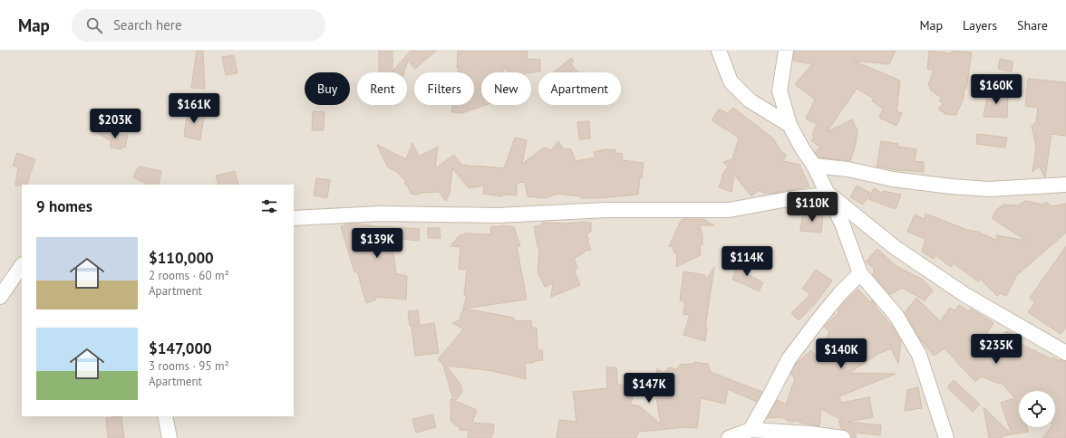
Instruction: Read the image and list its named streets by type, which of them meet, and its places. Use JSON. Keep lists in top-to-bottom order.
{
  "page": {
    "header": "Map",
    "search": "Search here",
    "nav": ["Map", "Layers", "Share"],
    "chip": [
      "Buy",
      "Rent",
      "Filters",
      "New",
      "Apartment"
    ],
    "price": [
      "$160K",
      "$161K",
      "$203K",
      "$110K",
      "$139K",
      "$114K",
      "$235K",
      "$140K",
      "$147K"
    ],
    "heading": "9 homes",
    "list": [
      {
        "name": "$110,000",
        "note": "2 rooms · 60 m² · Apartment"
      },
      {
        "name": "$147,000",
        "note": "3 rooms · 95 m² · Apartment"
      }
    ]
  }
}
